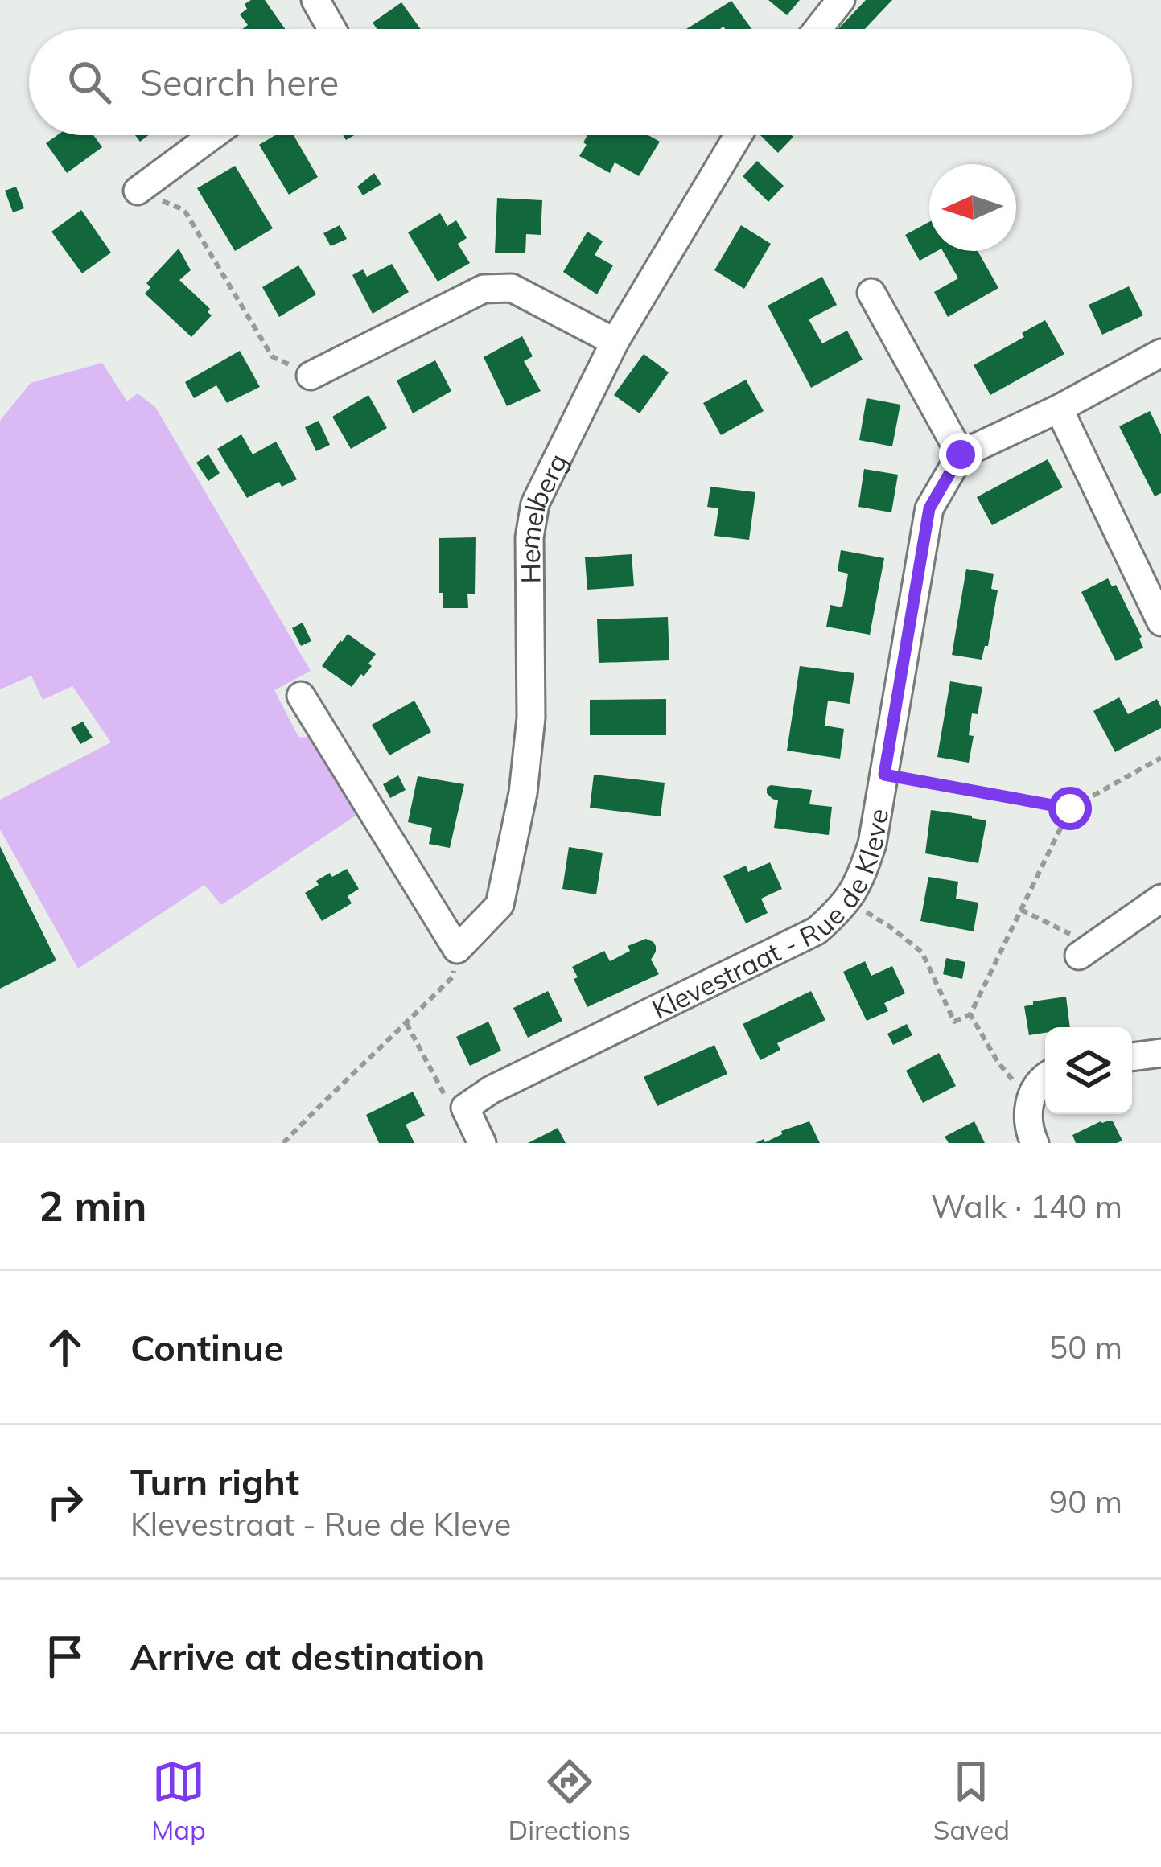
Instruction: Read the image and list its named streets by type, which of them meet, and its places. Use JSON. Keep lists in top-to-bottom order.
{
  "streets": {
    "street": ["Hemelberg", "Klevestraat - Rue de Kleve"]
  },
  "north": "left",
  "page": {
    "search": "Search here",
    "heading": ["2 min", "Walk · 140 m"],
    "list": [
      ["Continue", "50 m"],
      ["Turn right", "Klevestraat - Rue de Kleve", "90 m"],
      "Arrive at destination"
    ],
    "nav": ["Map", "Directions", "Saved"]
  }
}
